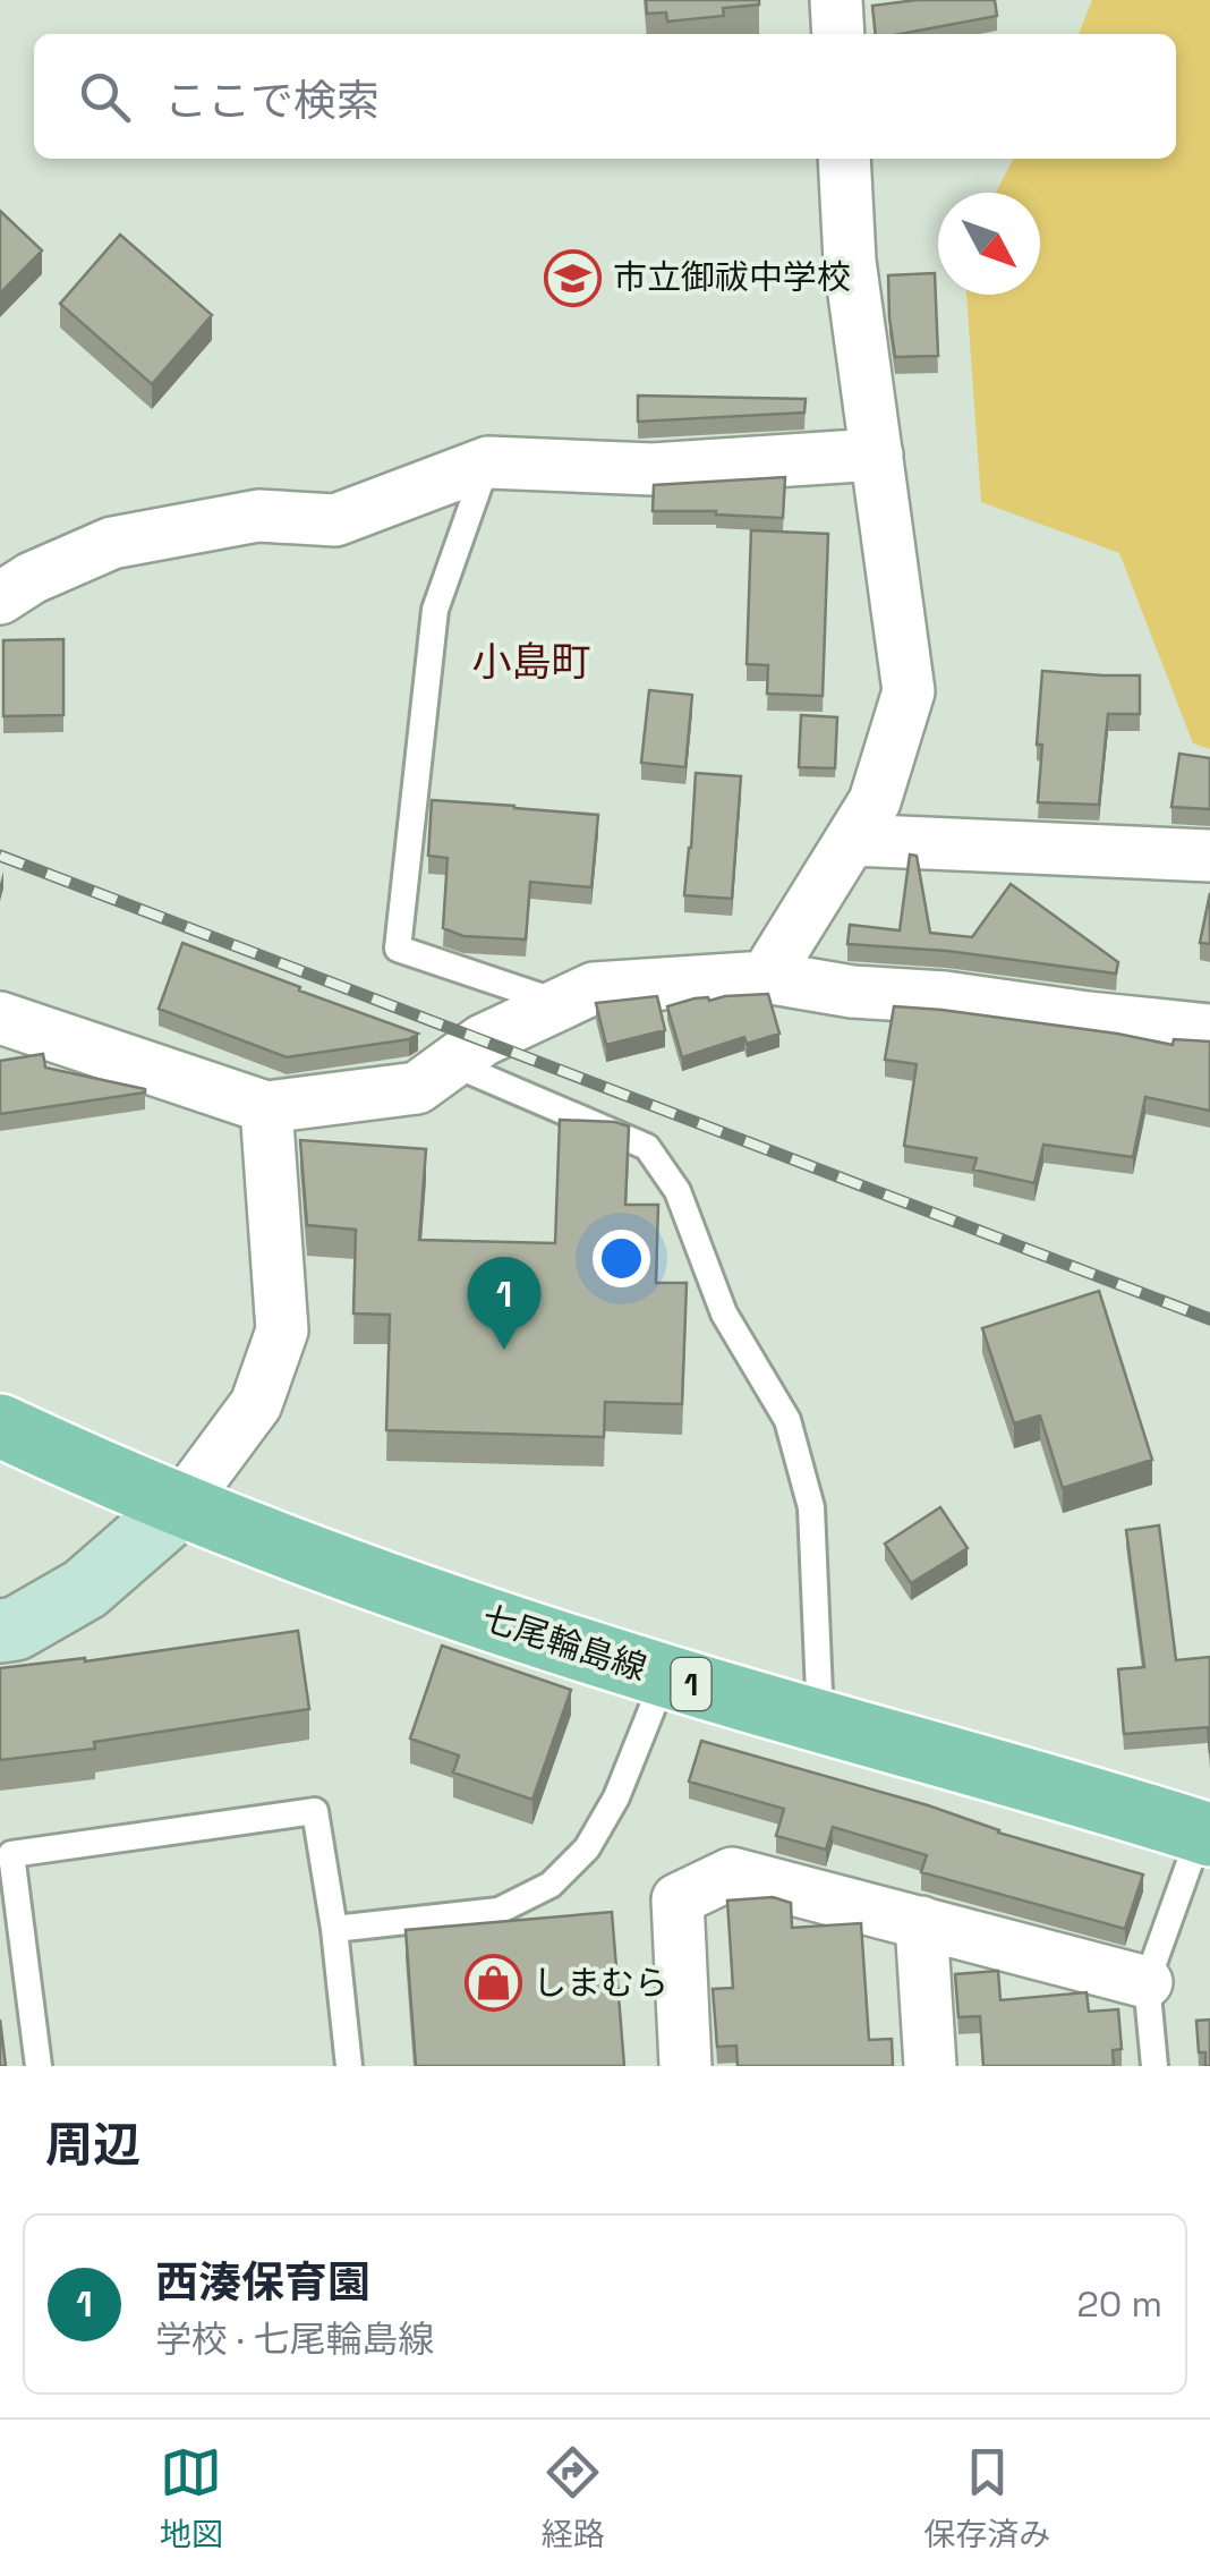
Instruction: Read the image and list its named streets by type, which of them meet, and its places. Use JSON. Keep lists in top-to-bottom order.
{
  "streets": {
    "main road": ["七尾輪島線", "1"]
  },
  "districts": ["小島町"],
  "places": {
    "school or university": ["市立御祓中学校"],
    "shop": ["しまむら"]
  },
  "north": "bottom right",
  "page": {
    "search": "ここで検索",
    "pins": "1",
    "heading": "周辺",
    "list": [
      {
        "mark": "1",
        "name": "西湊保育園",
        "note": "学校 · 七尾輪島線",
        "value": "20 m"
      }
    ],
    "nav": ["地図", "経路", "保存済み"]
  }
}
